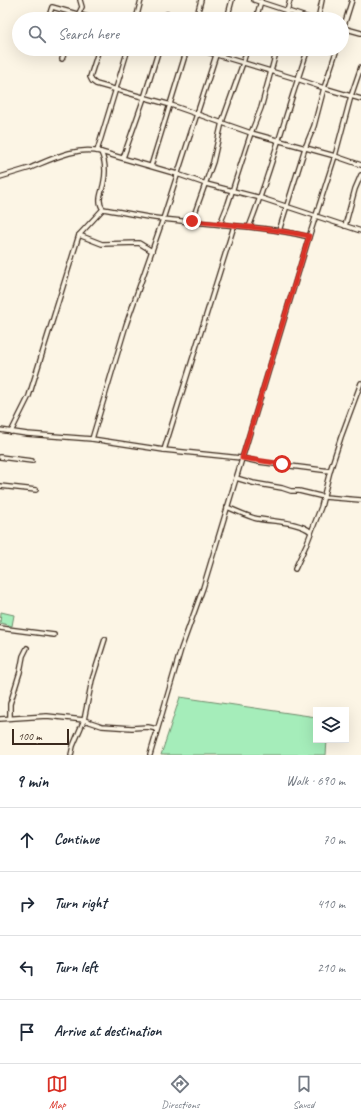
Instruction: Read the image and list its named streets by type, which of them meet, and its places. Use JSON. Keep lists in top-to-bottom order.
{
  "scale_bar": "100 m",
  "page": {
    "search": "Search here",
    "scale": "100 m",
    "heading": ["9 min", "Walk · 690 m"],
    "list": [
      ["Continue", "70 m"],
      ["Turn right", "410 m"],
      ["Turn left", "210 m"],
      "Arrive at destination"
    ],
    "nav": ["Map", "Directions", "Saved"]
  }
}
